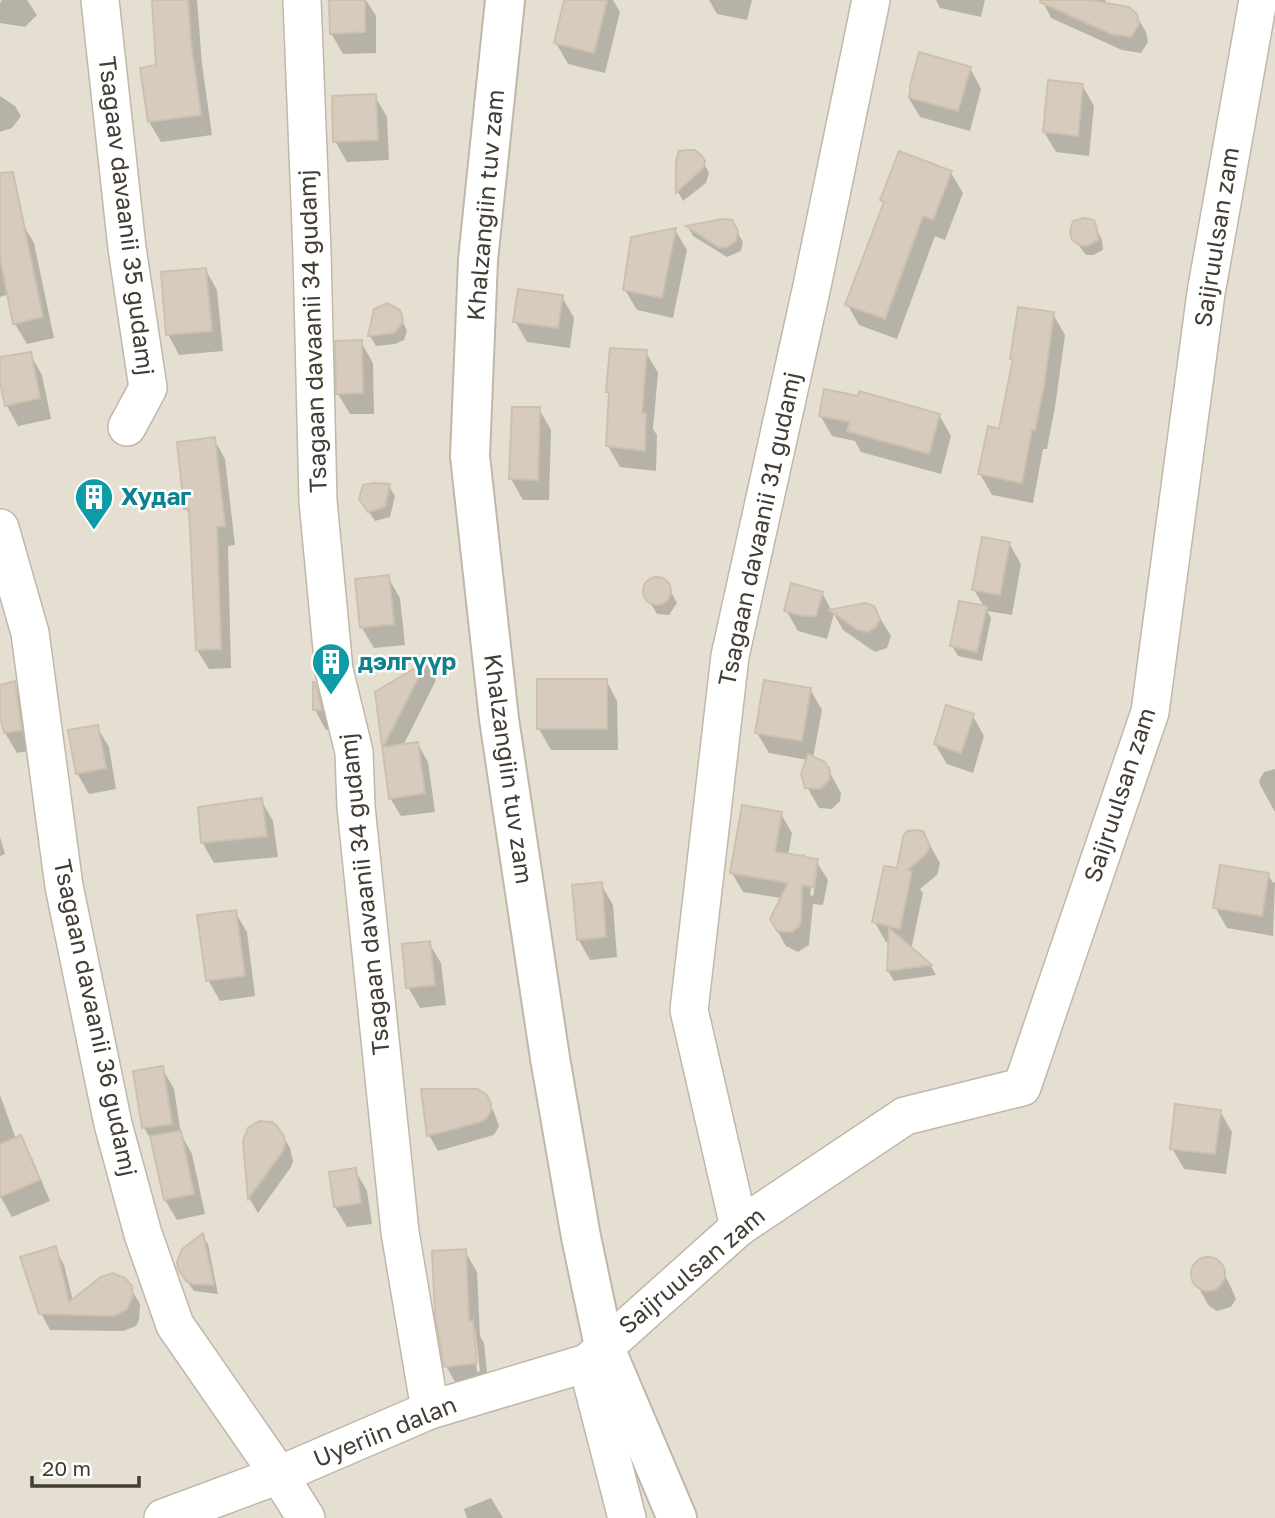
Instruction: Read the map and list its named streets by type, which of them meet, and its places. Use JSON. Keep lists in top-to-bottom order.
{
  "streets": {
    "street": [
      "Khalzangiin tuv zam",
      "Tsagaav davaanii 35 gudamj",
      "Saijruulsan zam",
      "Tsagaan davaanii 34 gudamj",
      "Tsagaan davaanii 31 gudamj",
      "Tsagaan davaanii 36 gudamj",
      "Uyeriin dalan"
    ]
  },
  "crossings": [
    ["Khalzangiin tuv zam", "Saijruulsan zam"],
    ["Khalzangiin tuv zam", "Uyeriin dalan"],
    ["Saijruulsan zam", "Tsagaan davaanii 31 gudamj"],
    ["Saijruulsan zam", "Uyeriin dalan"],
    ["Tsagaan davaanii 34 gudamj", "Uyeriin dalan"],
    ["Tsagaan davaanii 36 gudamj", "Uyeriin dalan"]
  ],
  "places": {
    "building": ["Худаг", "дэлгүүр"]
  },
  "scale_bar": "20 m"
}
